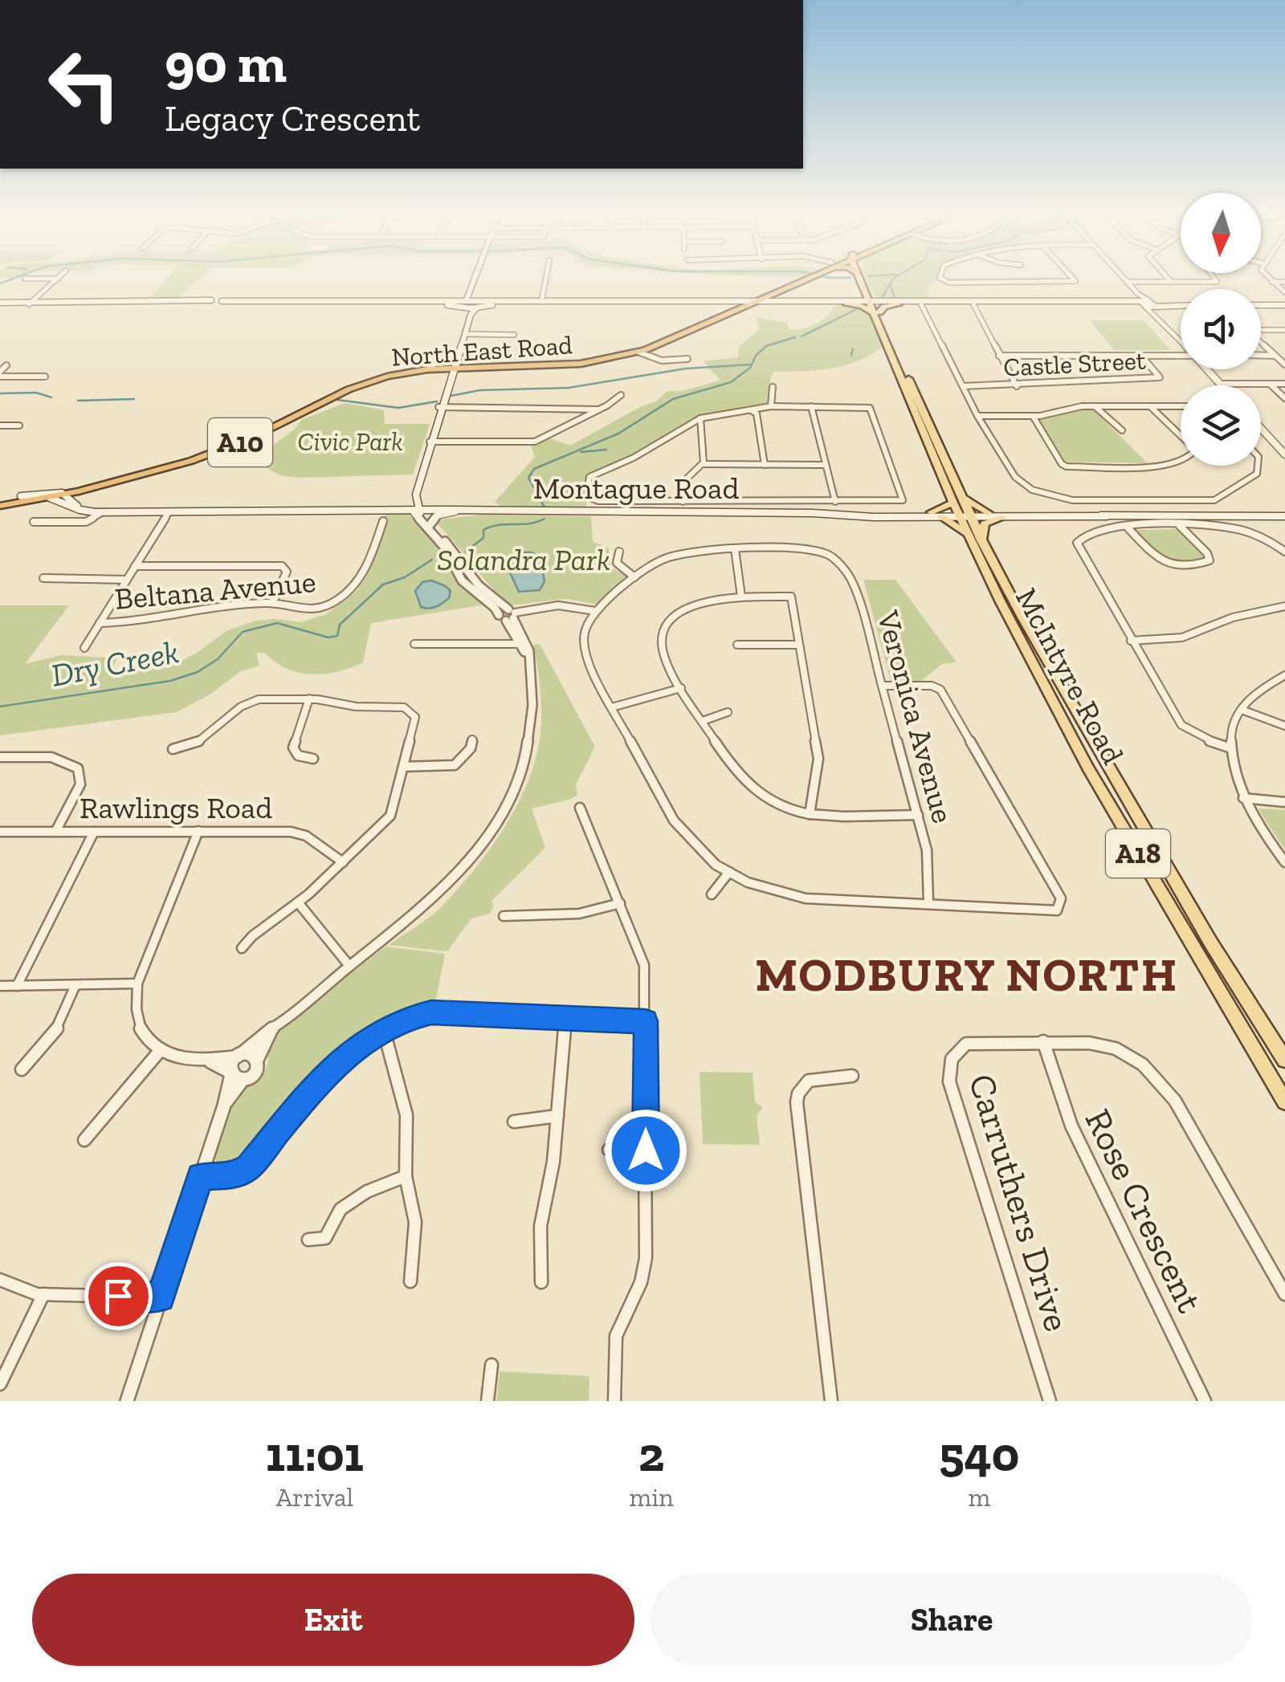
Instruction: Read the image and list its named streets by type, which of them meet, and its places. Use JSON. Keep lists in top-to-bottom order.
{
  "streets": {
    "highway": ["North East Road", "A10"],
    "main road": ["Montague Road", "McIntyre Road", "A18"],
    "street": [
      "Castle Street",
      "Beltana Avenue",
      "Veronica Avenue",
      "Rawlings Road",
      "Carruthers Drive",
      "Rose Crescent"
    ]
  },
  "crossings": [
    ["North East Road", "Montague Road"],
    ["Montague Road", "McIntyre Road"],
    ["Carruthers Drive", "Rose Crescent"]
  ],
  "districts": ["MODBURY NORTH"],
  "water": ["Dry Creek"],
  "parks": ["Civic Park", "Solandra Park"],
  "north": "bottom",
  "page": {
    "turn": ["90 m", "Legacy Crescent"],
    "eta": [
      "11:01",
      "Arrival",
      "2",
      "min",
      "540",
      "m"
    ],
    "buttons": ["Exit", "Share"]
  }
}
